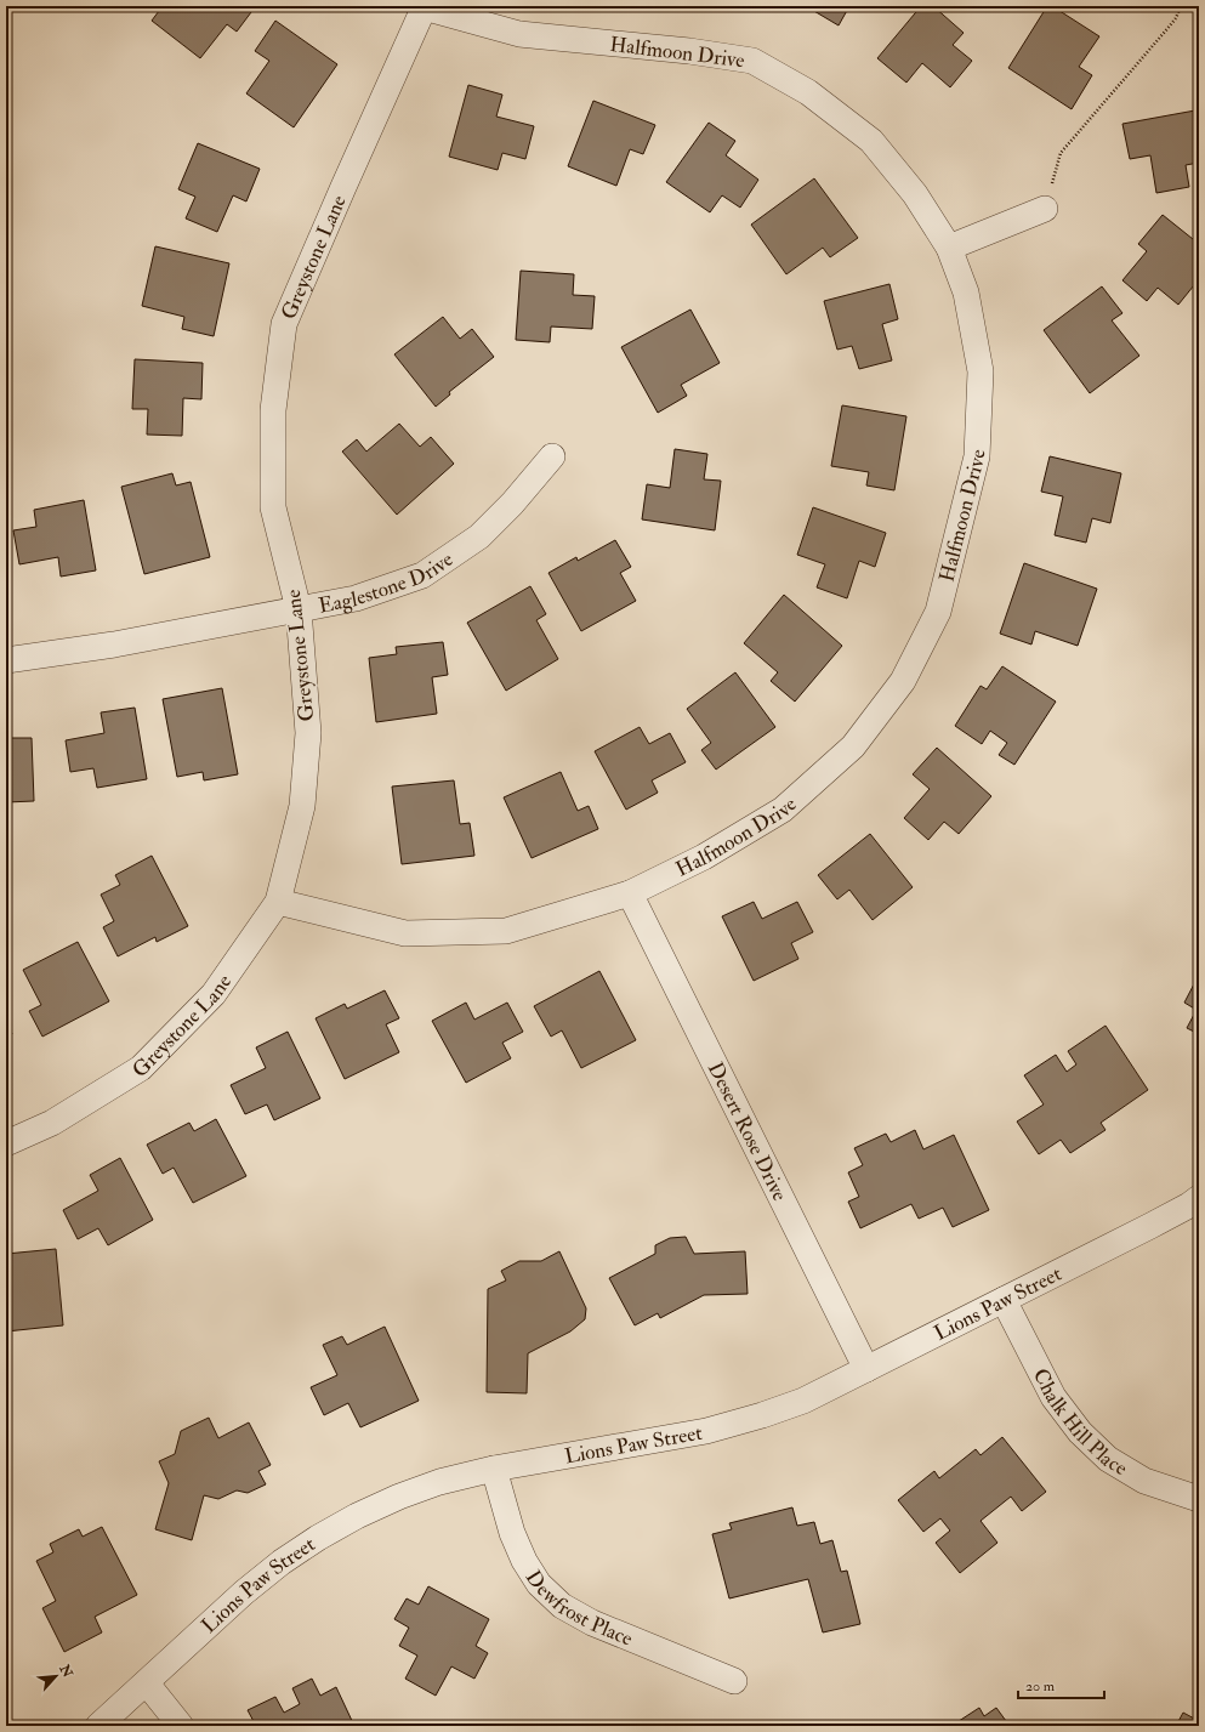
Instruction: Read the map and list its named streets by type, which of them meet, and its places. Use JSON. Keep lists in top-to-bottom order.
{
  "streets": {
    "street": [
      "Halfmoon Drive",
      "Greystone Lane",
      "Eaglestone Drive",
      "Desert Rose Drive",
      "Lions Paw Street",
      "Chalk Hill Place",
      "Dewfrost Place"
    ]
  },
  "crossings": [
    ["Halfmoon Drive", "Greystone Lane"],
    ["Halfmoon Drive", "Desert Rose Drive"],
    ["Greystone Lane", "Eaglestone Drive"],
    ["Desert Rose Drive", "Lions Paw Street"],
    ["Lions Paw Street", "Chalk Hill Place"],
    ["Lions Paw Street", "Dewfrost Place"]
  ],
  "scale_bar": "20 m",
  "north": "top right"
}
